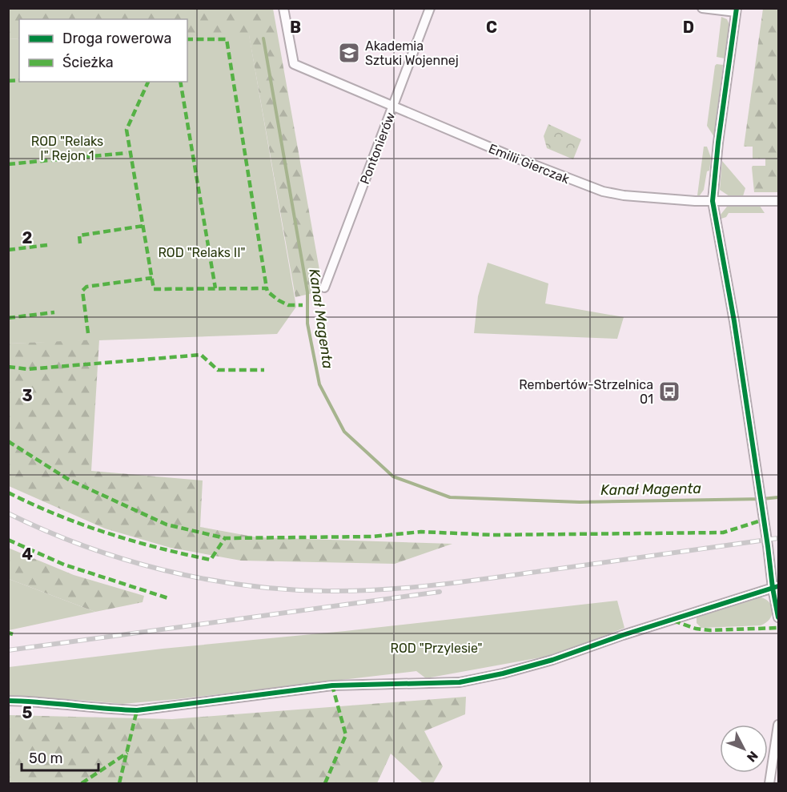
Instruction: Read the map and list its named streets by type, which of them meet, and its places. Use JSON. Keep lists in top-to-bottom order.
{
  "streets": {
    "street": ["Pontonierów", "Emilii Gierczak"]
  },
  "crossings": [
    ["Pontonierów", "Emilii Gierczak"]
  ],
  "water": ["Kanał Magenta"],
  "parks": ["ROD \"Relaks I\" Rejon 1", "ROD \"Relaks II\"", "ROD \"Przylesie\""],
  "places": {
    "school or university": ["Akademia Sztuki Wojennej"],
    "bus stop": ["Rembertów-Strzelnica 01"]
  },
  "legend": ["Droga rowerowa", "Ścieżka"],
  "scale_bar": "50 m",
  "north": "bottom right",
  "grid": {
    "columns": ["B", "C", "D"],
    "rows": [
      "2",
      "3",
      "4",
      "5"
    ]
  }
}
